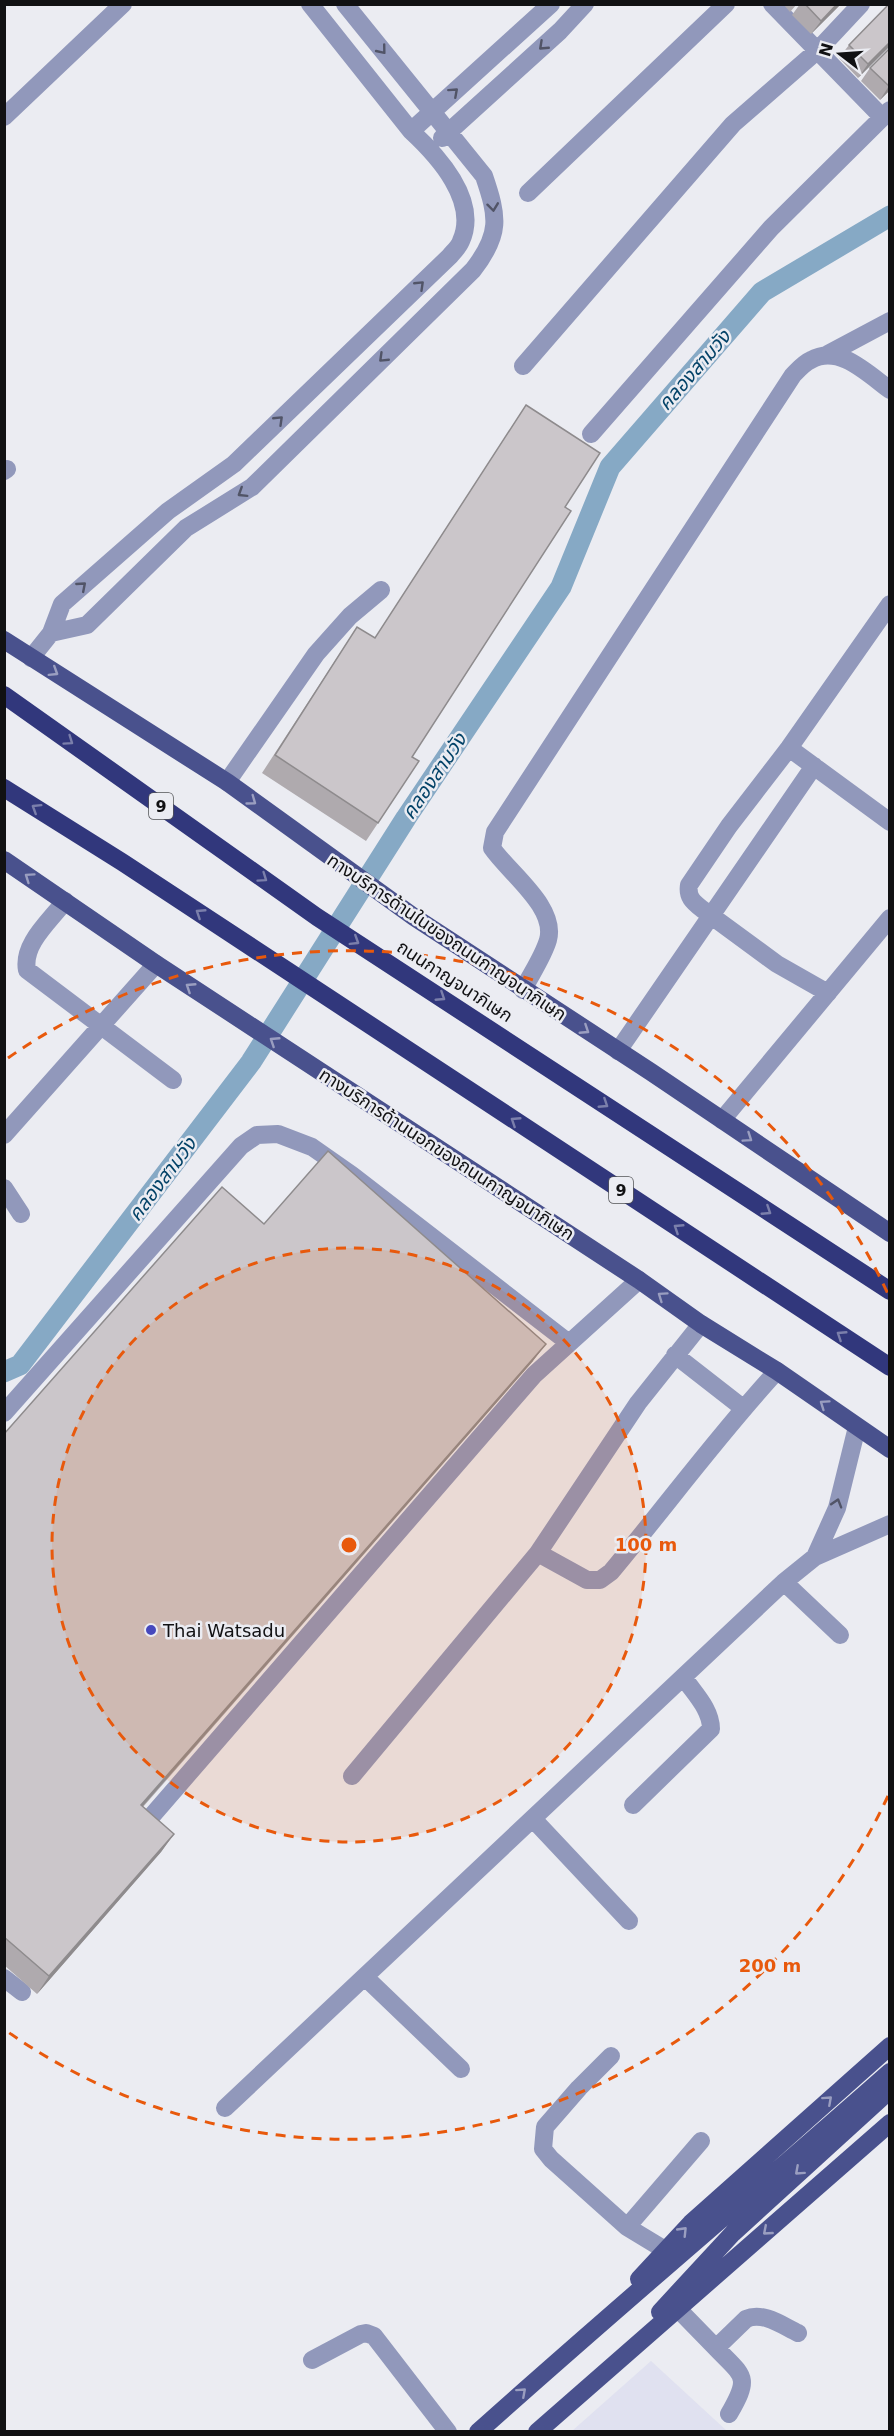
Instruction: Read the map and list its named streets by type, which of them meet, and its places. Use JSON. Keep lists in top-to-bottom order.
{
  "streets": {
    "highway": ["9", "ถนนกาญจนาภิเษก"],
    "main road": ["ทางบริการด้านในของถนนกาญจนาภิเษก", "ทางบริการด้านนอกของถนนกาญจนาภิเษก"]
  },
  "one_way": ["ทางบริการด้านในของถนนกาญจนาภิเษก", "ทางบริการด้านนอกของถนนกาญจนาภิเษก"],
  "water": ["คลองสามวัง"],
  "places": ["Thai Watsadu"],
  "north": "left",
  "rings": ["100 m", "200 m"]
}
